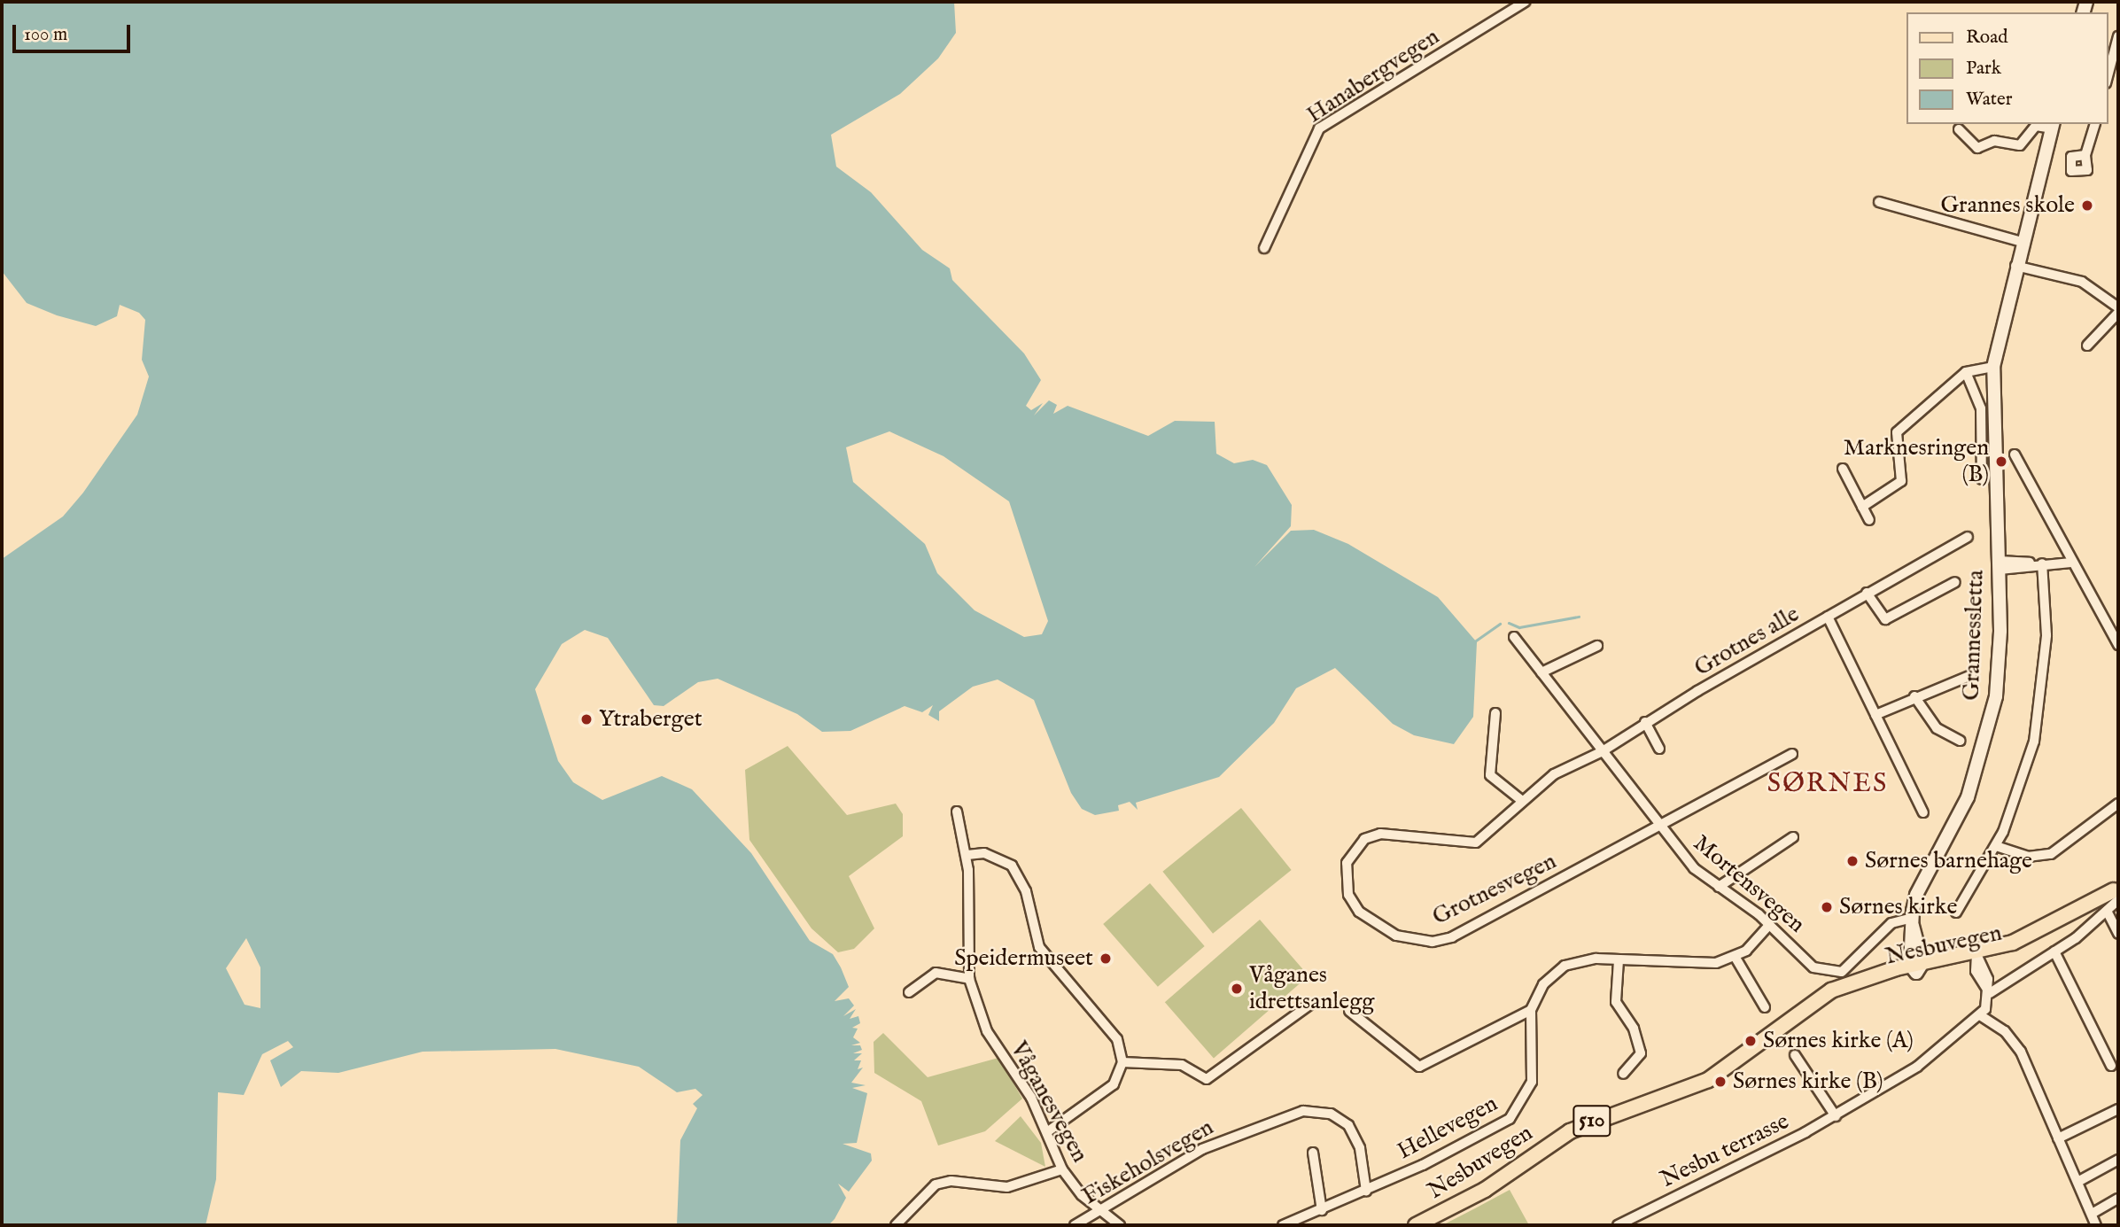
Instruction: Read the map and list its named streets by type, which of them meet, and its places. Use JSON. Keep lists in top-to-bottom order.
{
  "streets": {
    "main road": ["Grannessletta", "Nesbuvegen", "510"],
    "street": [
      "Hanabergvegen",
      "Grotnes alle",
      "Mortensvegen",
      "Grotnesvegen",
      "Våganesvegen",
      "Hellevegen",
      "Nesbu terrasse",
      "Fiskeholsvegen"
    ]
  },
  "crossings": [
    ["Grannessletta", "Mortensvegen"],
    ["Grannessletta", "Nesbuvegen"],
    ["Grotnes alle", "Mortensvegen"],
    ["Grotnes alle", "Grotnesvegen"],
    ["Mortensvegen", "Grotnesvegen"],
    ["Våganesvegen", "Fiskeholsvegen"],
    ["Hellevegen", "Fiskeholsvegen"]
  ],
  "districts": ["SØRNES"],
  "places": [
    "Grannes skole",
    "Marknesringen (B)",
    "Ytraberget",
    "Sørnes barnehage",
    "Sørnes kirke",
    "Speidermuseet",
    "Våganes idrettsanlegg",
    "Sørnes kirke (A)",
    "Sørnes kirke (B)"
  ],
  "legend": ["Road", "Park", "Water"],
  "scale_bar": "100 m"
}
